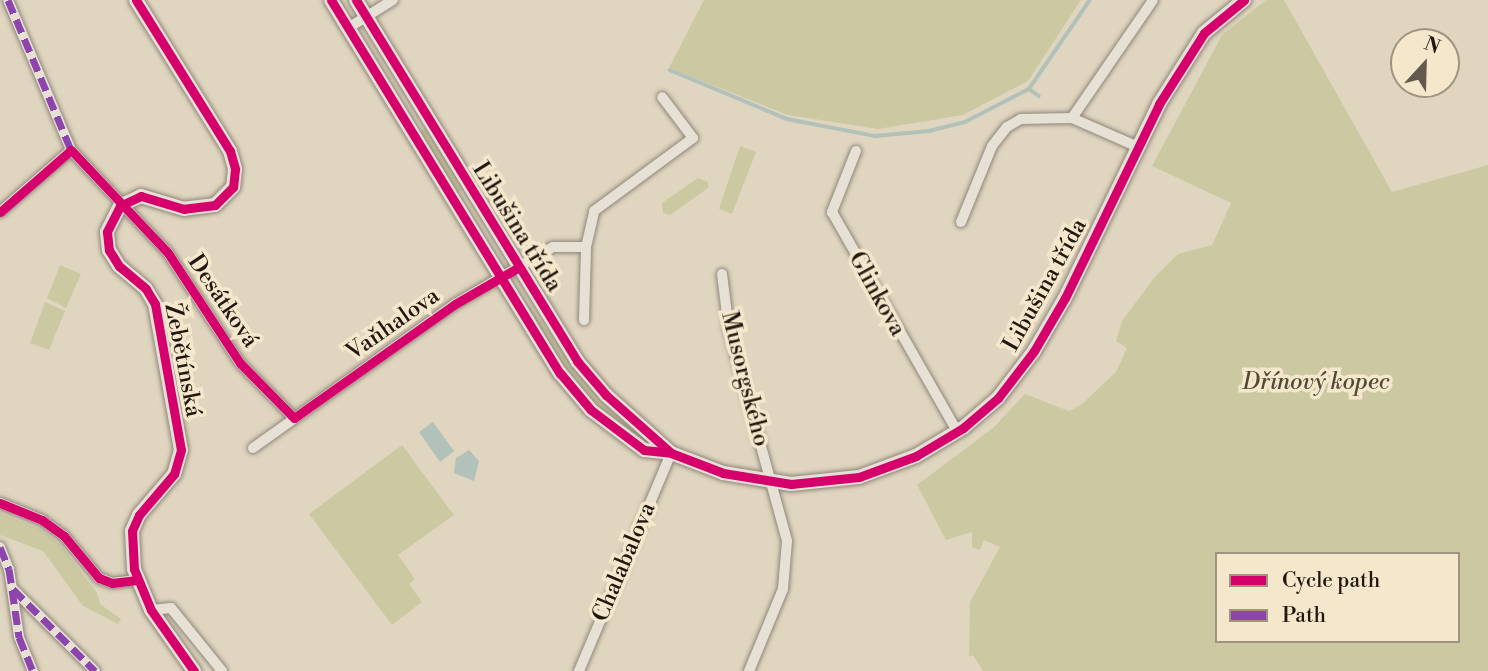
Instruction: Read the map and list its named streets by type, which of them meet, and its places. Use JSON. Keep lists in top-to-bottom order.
{
  "streets": {
    "street": [
      "Libušina třída",
      "Glinkova",
      "Desátková",
      "Vaňhalova",
      "Žebětínská",
      "Musorgského",
      "Chalabalova"
    ]
  },
  "crossings": [
    ["Libušina třída", "Glinkova"],
    ["Libušina třída", "Vaňhalova"],
    ["Libušina třída", "Musorgského"],
    ["Libušina třída", "Chalabalova"],
    ["Desátková", "Vaňhalova"],
    ["Desátková", "Žebětínská"]
  ],
  "parks": ["Dřínový kopec"],
  "legend": ["Cycle path", "Path"],
  "north": "top"
}
